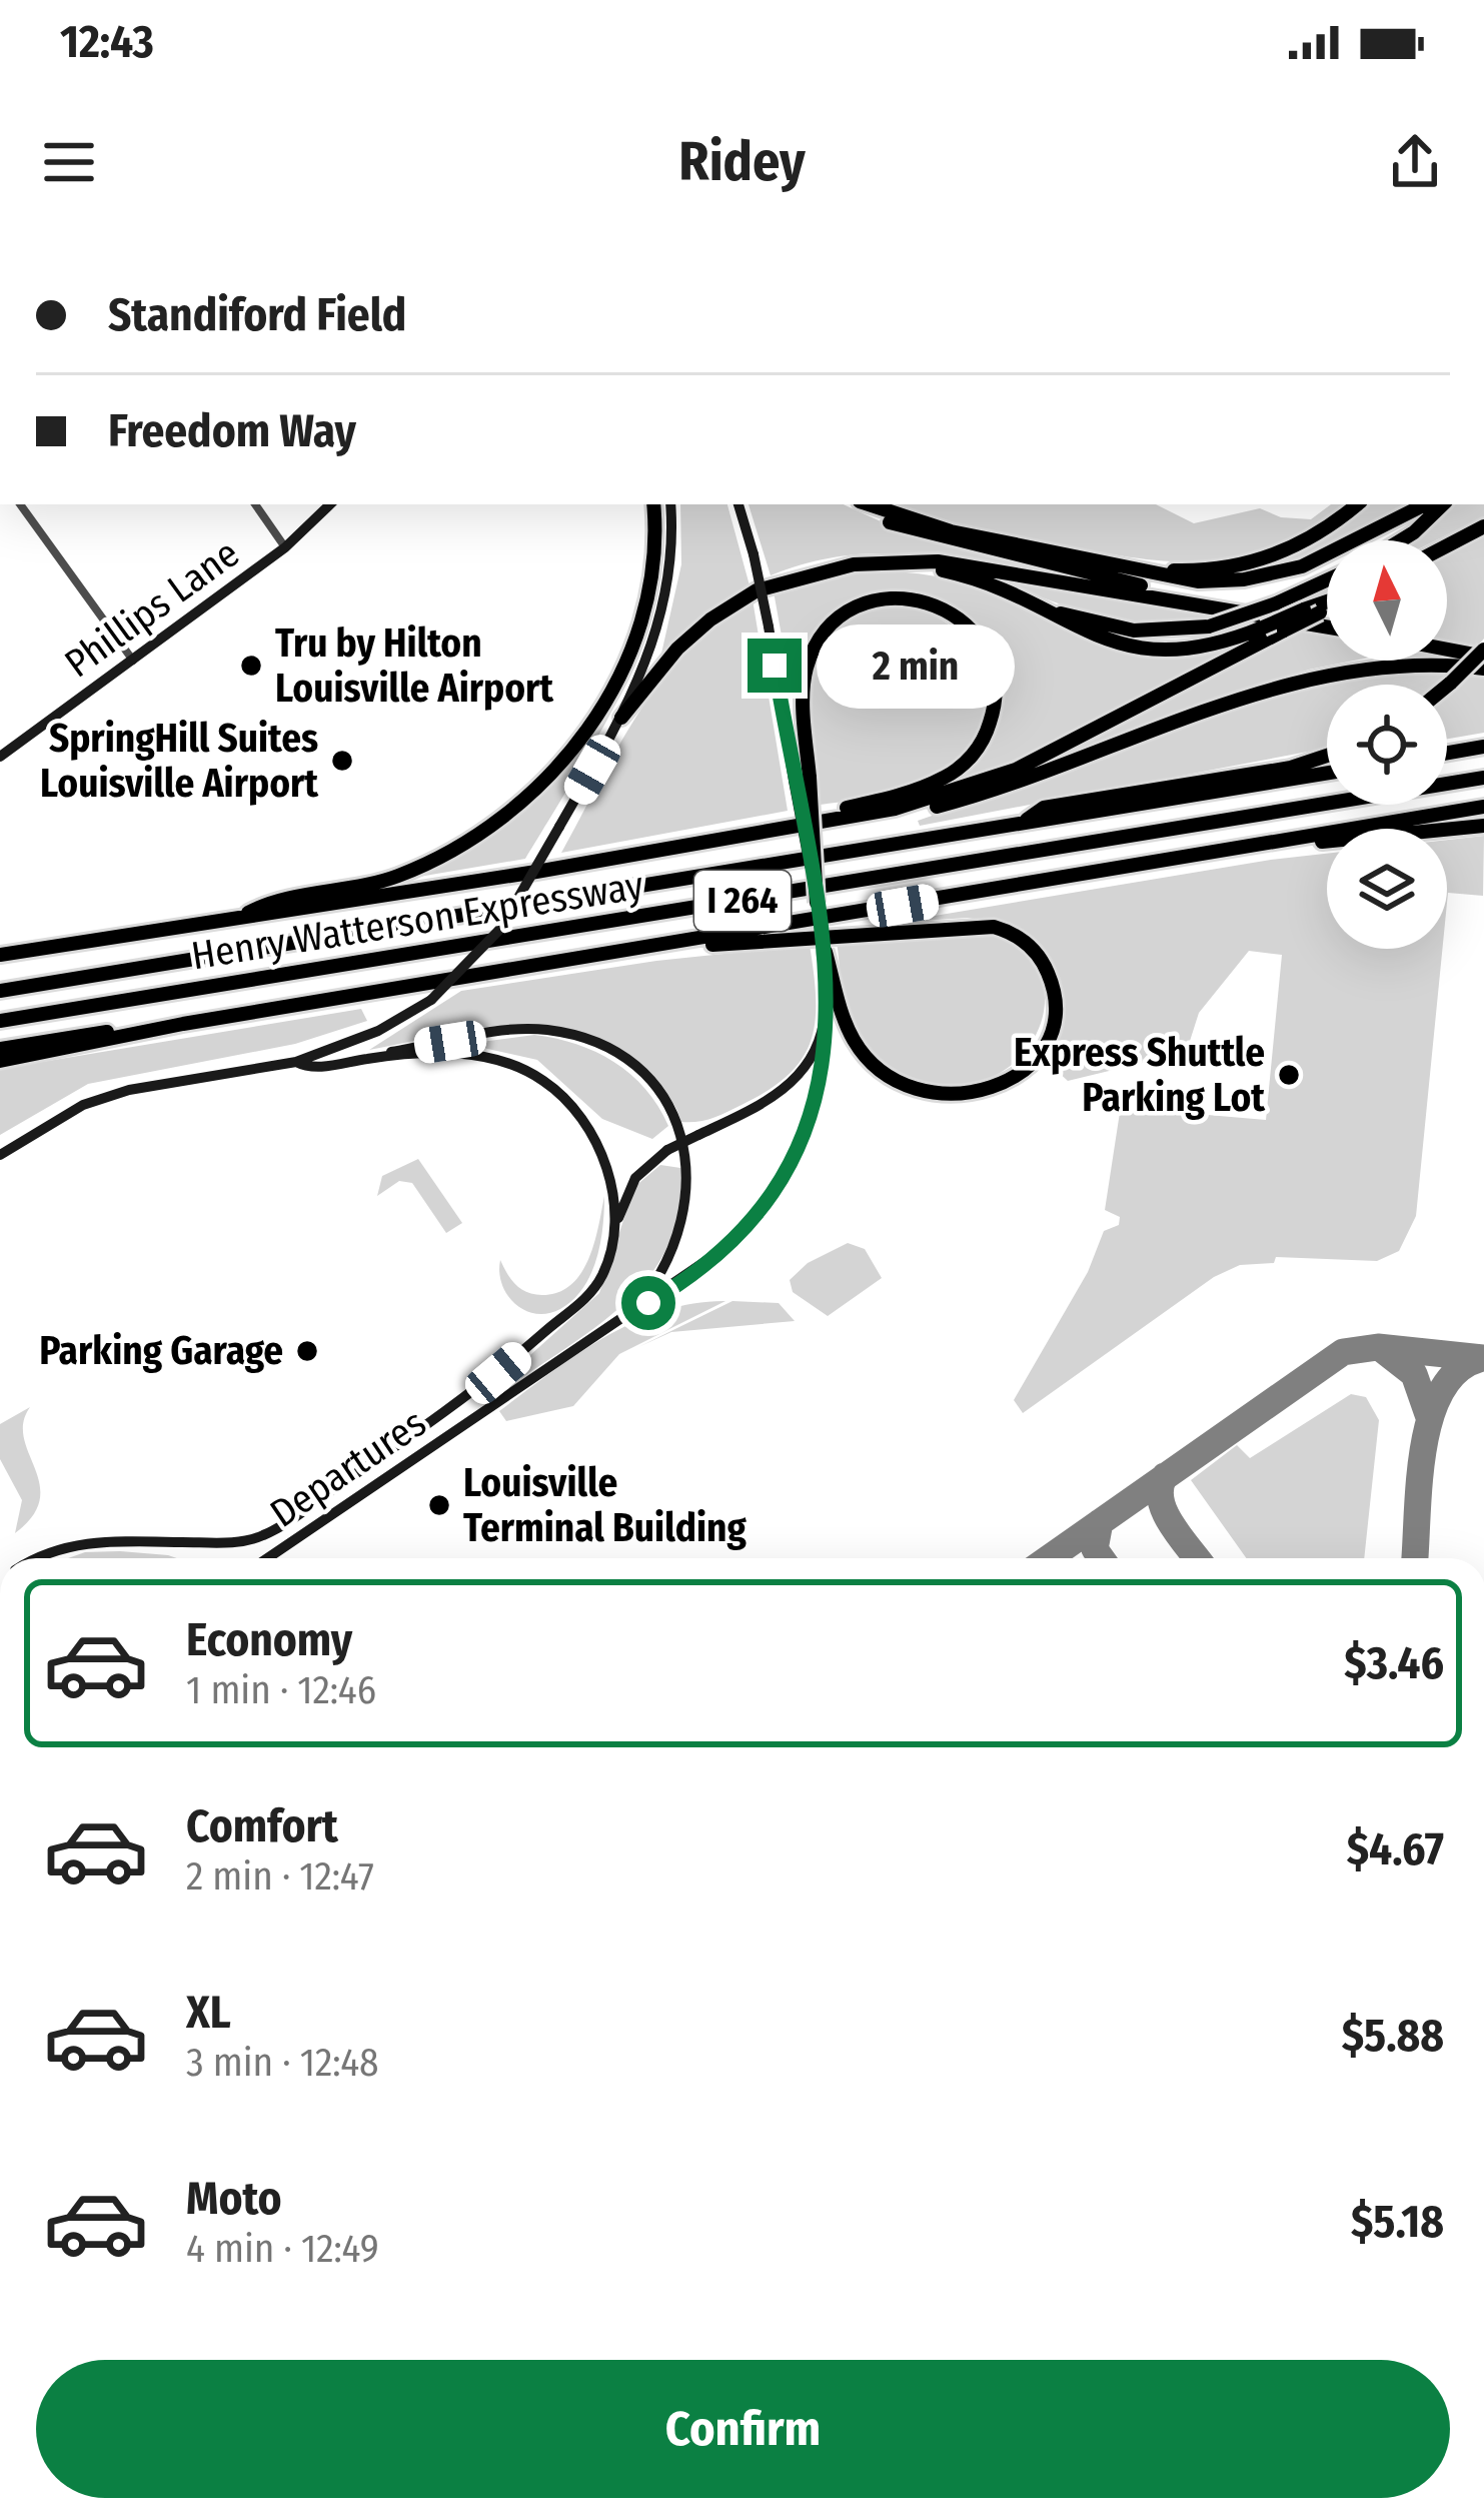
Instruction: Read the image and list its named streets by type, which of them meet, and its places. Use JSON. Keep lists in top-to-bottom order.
{
  "streets": {
    "highway": ["I 264", "Henry Watterson Expressway"],
    "main road": ["Phillips Lane", "Departures"]
  },
  "places": [
    "Tru by Hilton Louisville Airport",
    "SpringHill Suites Louisville Airport",
    "Express Shuttle Parking Lot",
    "Parking Garage",
    "Louisville Terminal Building"
  ],
  "north": "top",
  "page": {
    "status": "12:43",
    "header": "Ridey",
    "banner": ["Standiford Field", "Freedom Way"],
    "bubble": "2 min",
    "list": [
      {
        "name": "Economy",
        "note": "1 min · 12:46",
        "value": "$3.46"
      },
      {
        "name": "Comfort",
        "note": "2 min · 12:47",
        "value": "$4.67"
      },
      {
        "name": "XL",
        "note": "3 min · 12:48",
        "value": "$5.88"
      },
      {
        "name": "Moto",
        "note": "4 min · 12:49",
        "value": "$5.18"
      }
    ],
    "buttons": "Confirm"
  }
}
